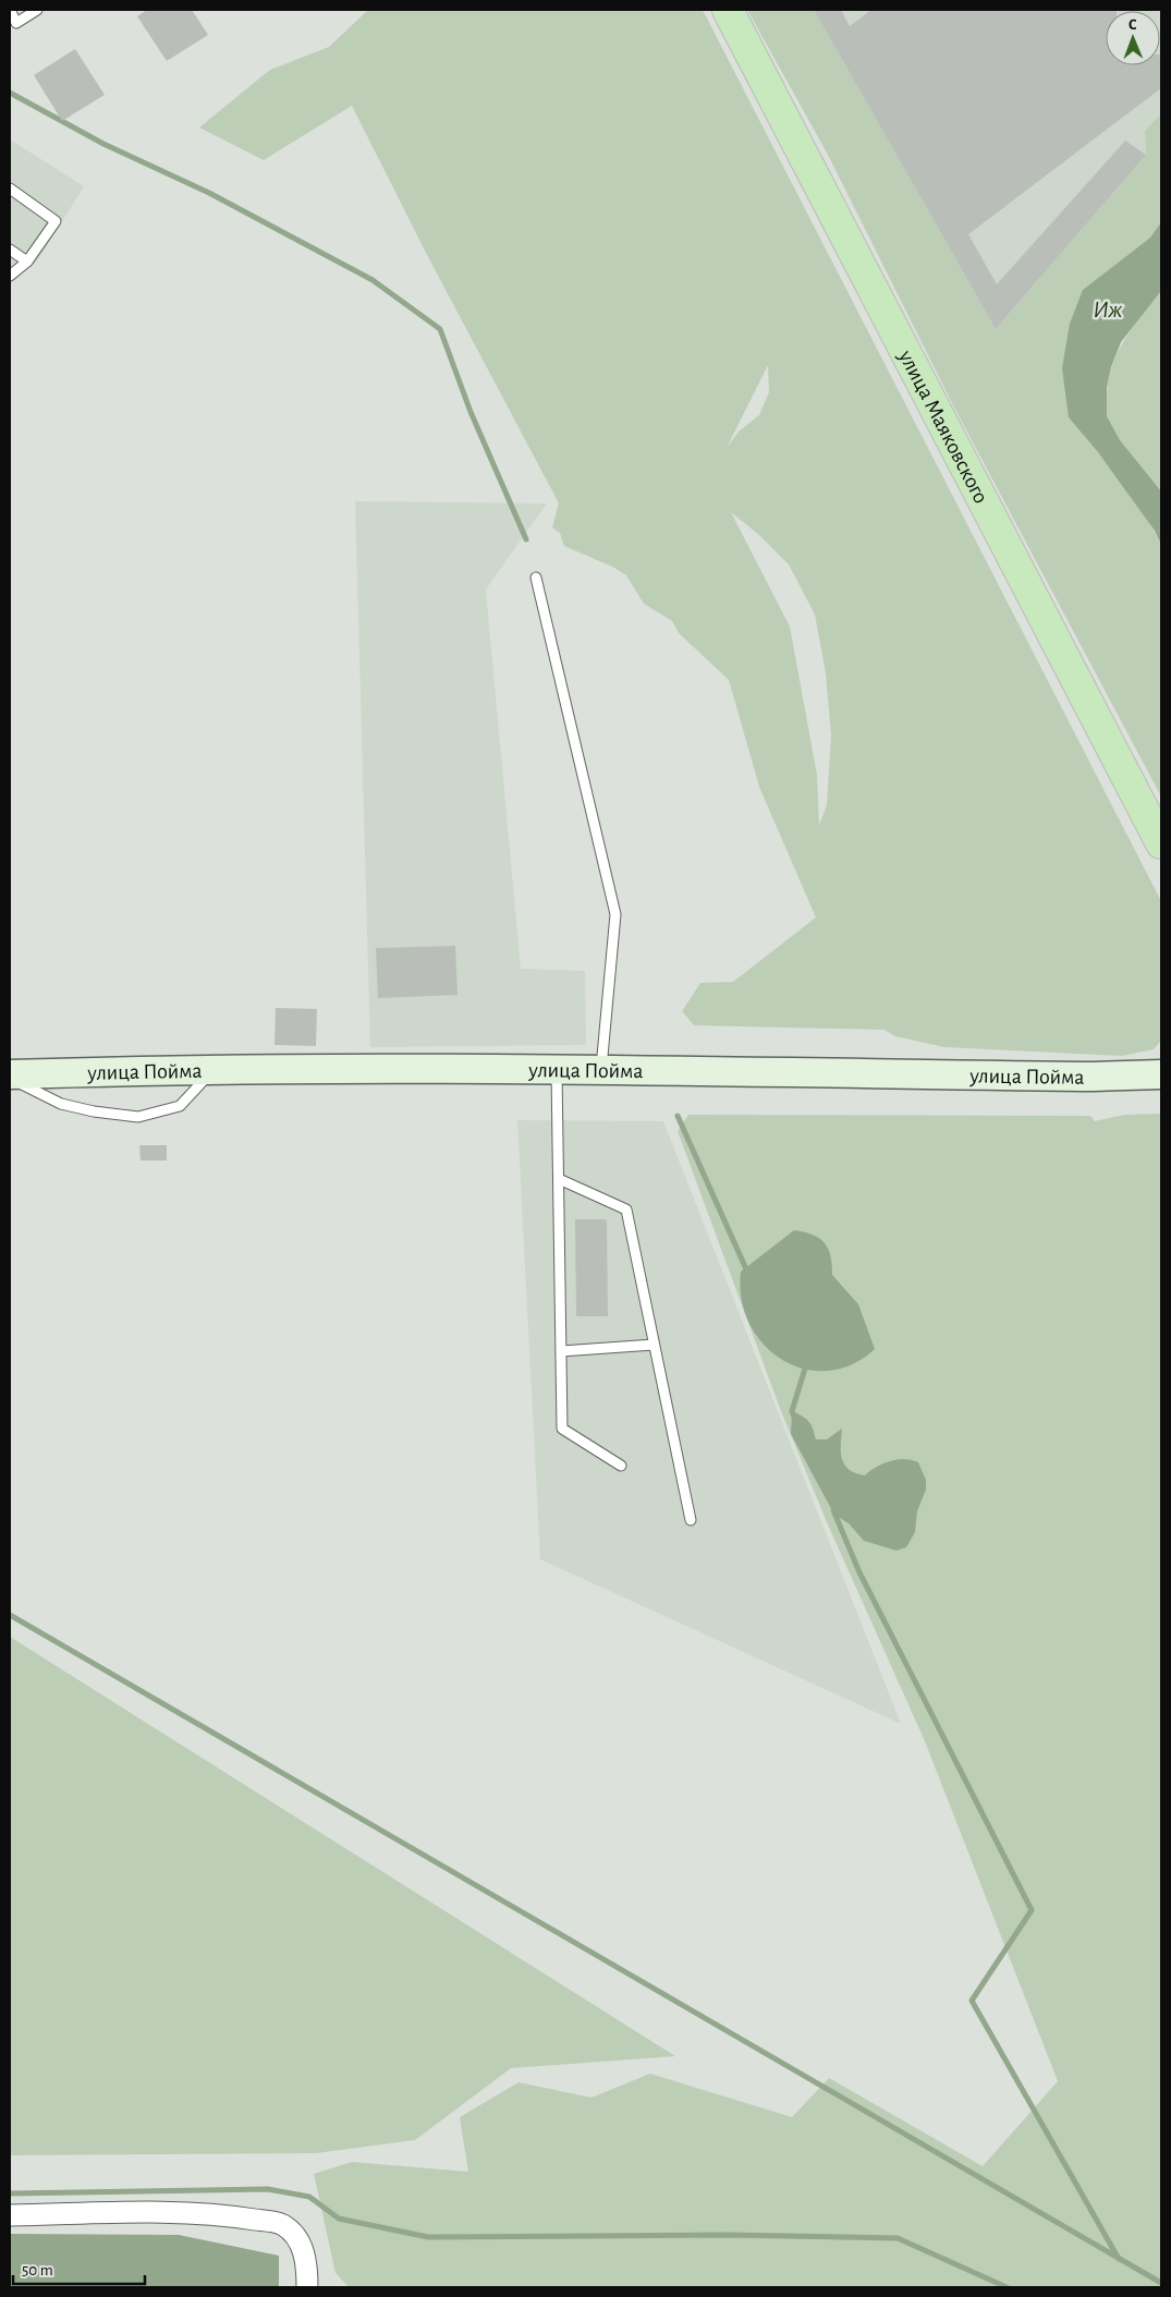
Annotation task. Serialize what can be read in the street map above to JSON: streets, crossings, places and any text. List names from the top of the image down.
{
  "streets": {
    "main road": ["улица Маяковского", "улица Пойма"]
  },
  "water": ["Иж"],
  "scale_bar": "50 m",
  "north": "top"
}
